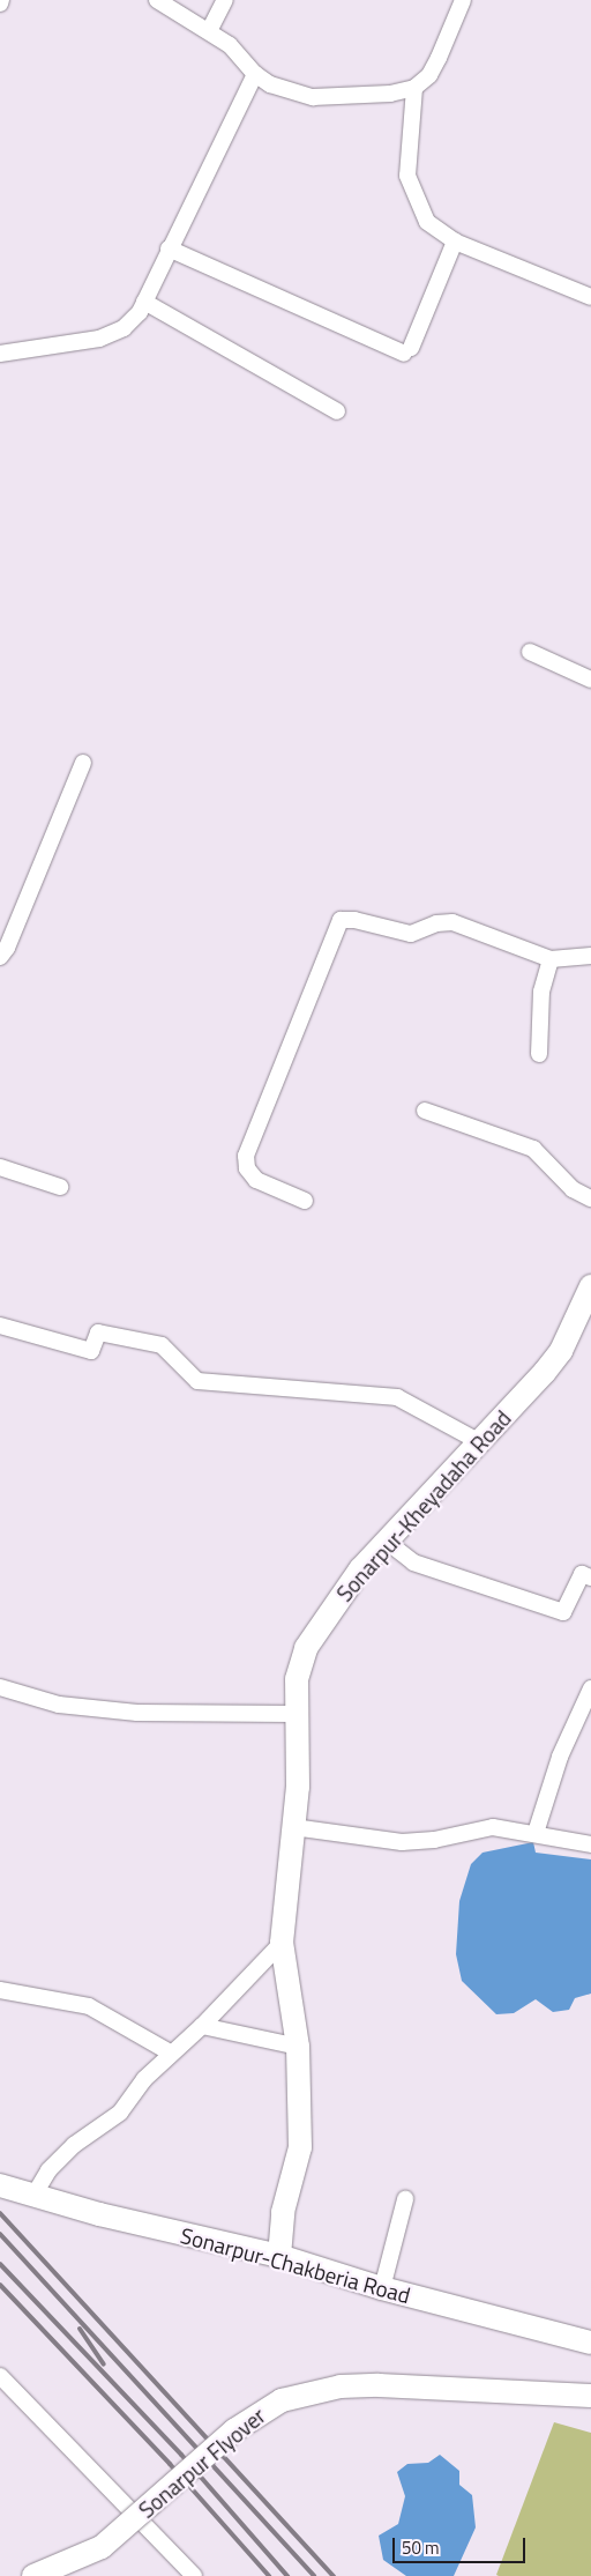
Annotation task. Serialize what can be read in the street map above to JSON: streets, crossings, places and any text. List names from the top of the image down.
{
  "streets": {
    "main road": ["Sonarpur-Kheyadaha Road", "Sonarpur-Chakberia Road", "Sonarpur Flyover"]
  },
  "crossings": [
    ["Sonarpur-Kheyadaha Road", "Sonarpur-Chakberia Road"]
  ],
  "scale_bar": "50 m"
}
